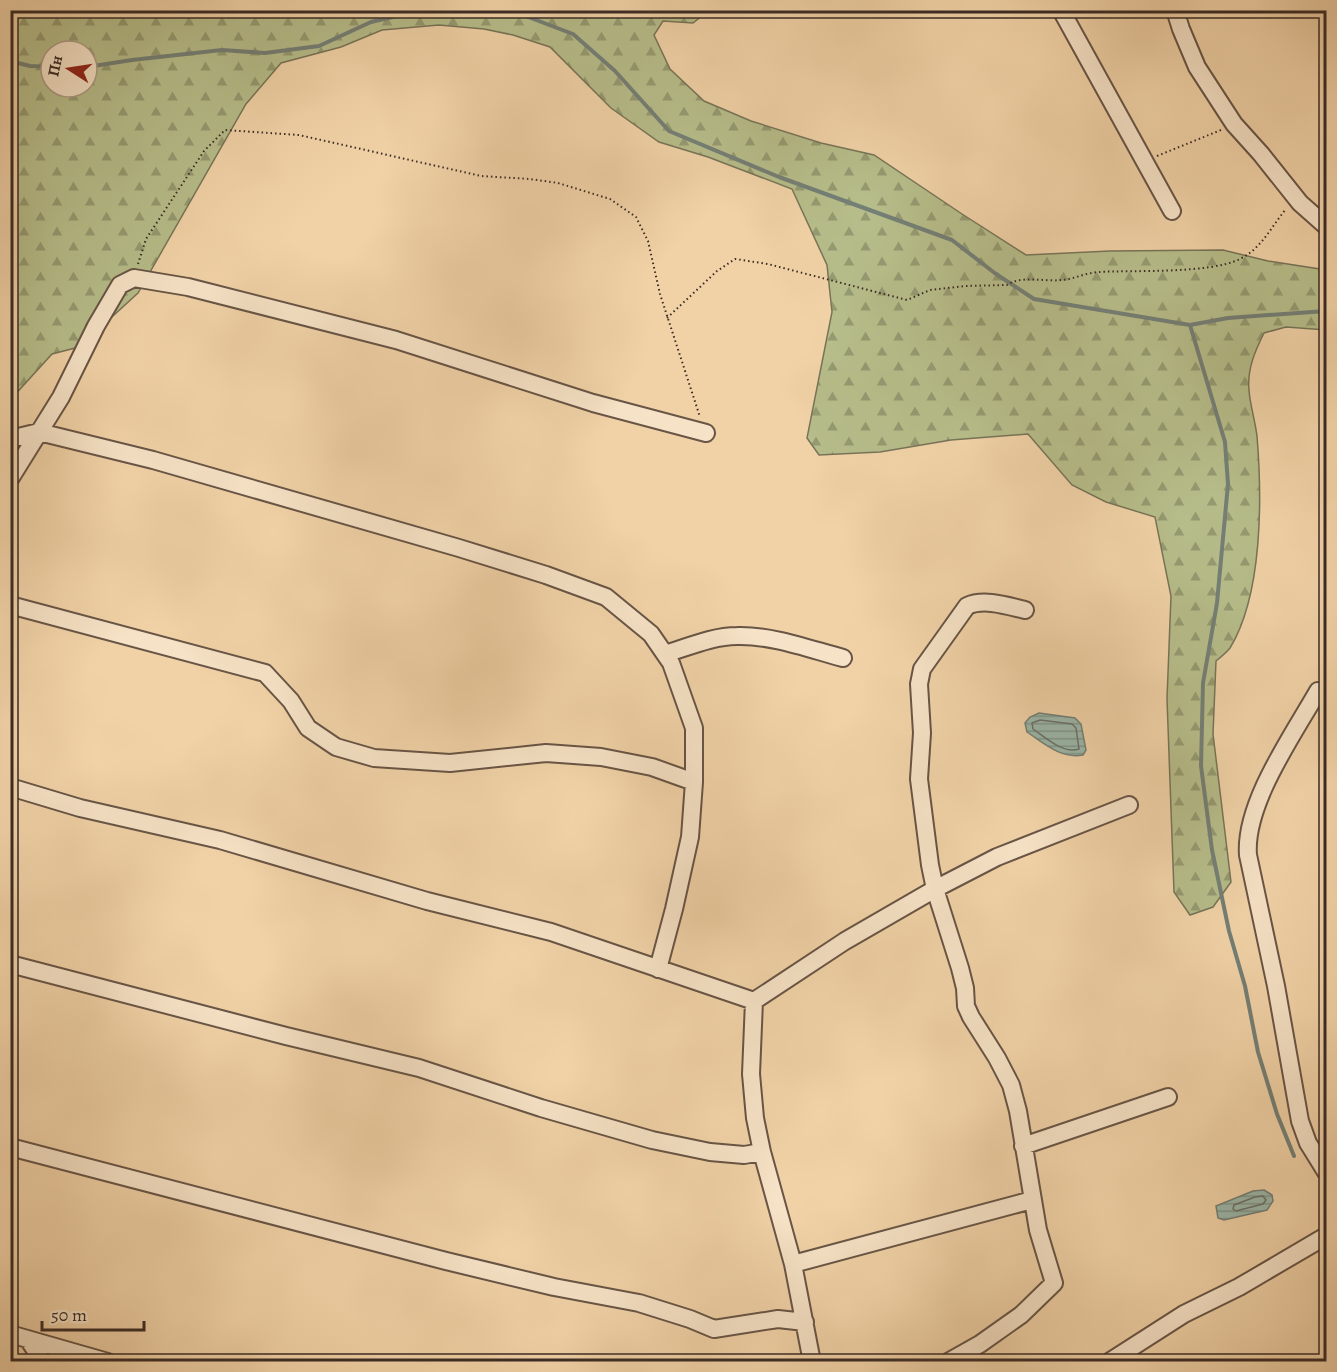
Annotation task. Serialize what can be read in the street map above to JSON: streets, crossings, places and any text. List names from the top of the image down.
{
  "scale_bar": "50 m",
  "north": "left"
}
